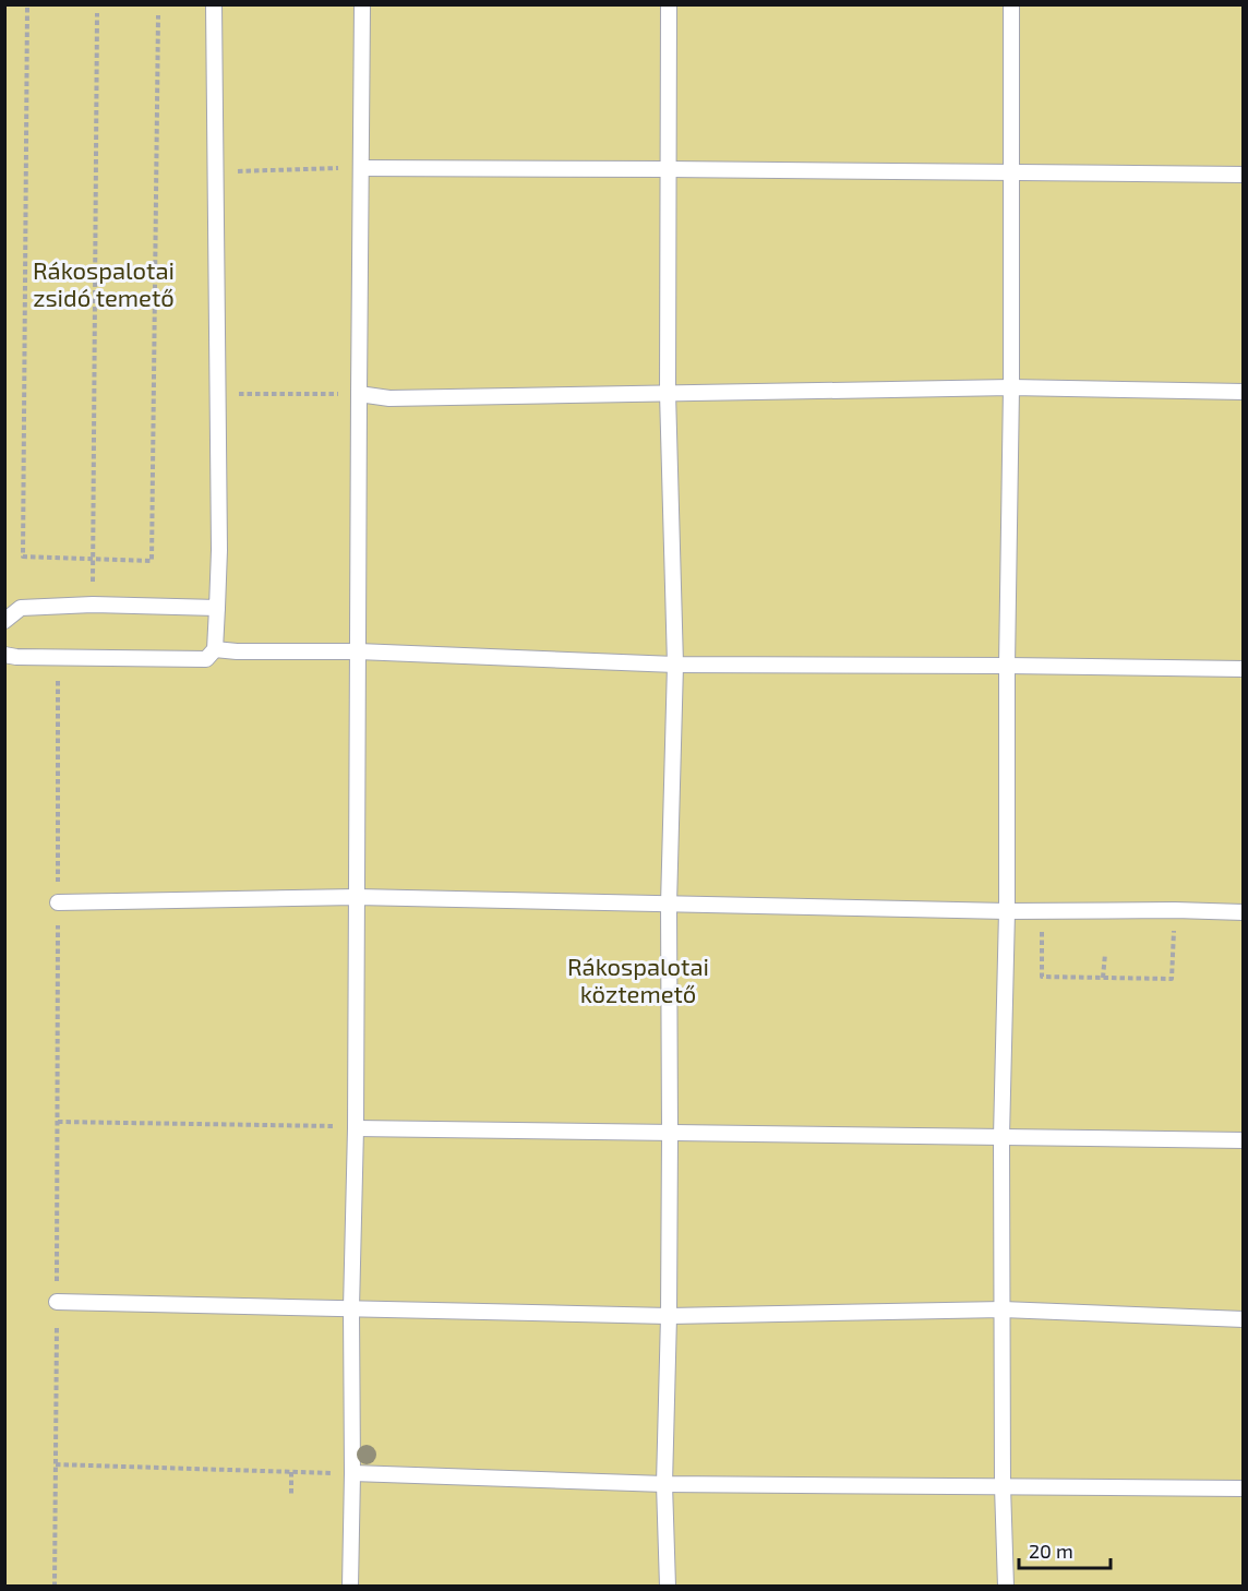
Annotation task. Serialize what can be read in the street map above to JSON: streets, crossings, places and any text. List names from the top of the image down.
{
  "parks": ["Rákospalotai zsidó temető", "Rákospalotai köztemető"],
  "scale_bar": "20 m"
}
